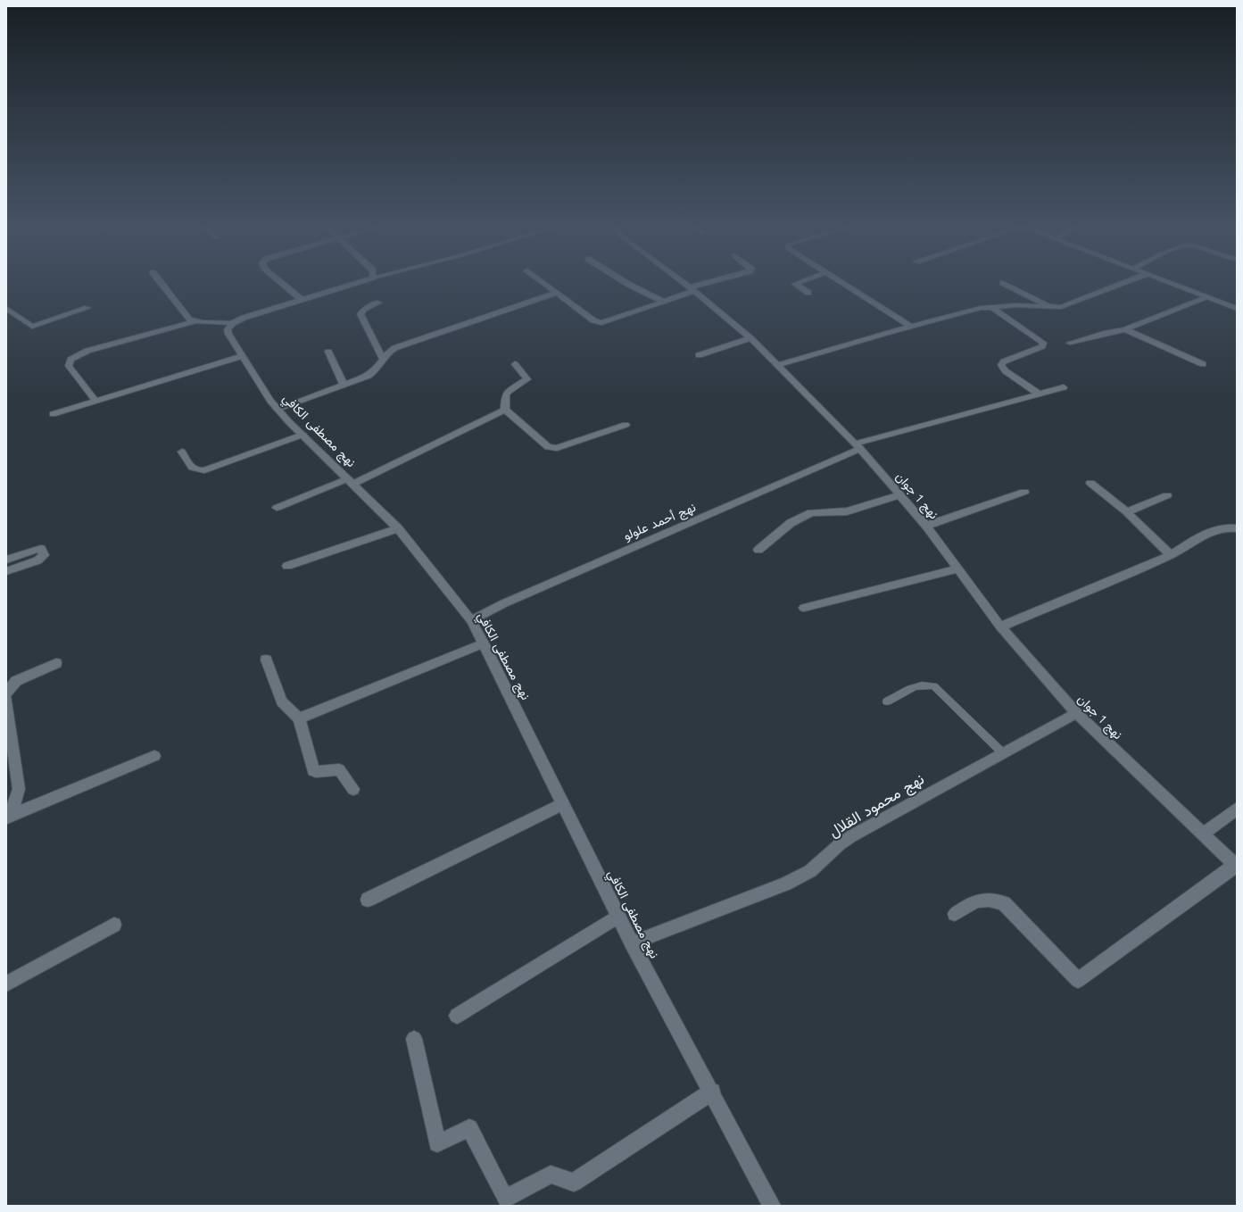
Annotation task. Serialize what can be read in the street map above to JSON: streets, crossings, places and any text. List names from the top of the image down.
{
  "streets": {
    "street": [
      "نهج مصطفى الكافي",
      "نهج 1 جوان",
      "نهج أحمد علولو",
      "نهج محمود القلال"
    ]
  },
  "crossings": [
    ["نهج مصطفى الكافي", "نهج أحمد علولو"],
    ["نهج مصطفى الكافي", "نهج محمود القلال"],
    ["نهج 1 جوان", "نهج أحمد علولو"],
    ["نهج 1 جوان", "نهج محمود القلال"]
  ]
}
